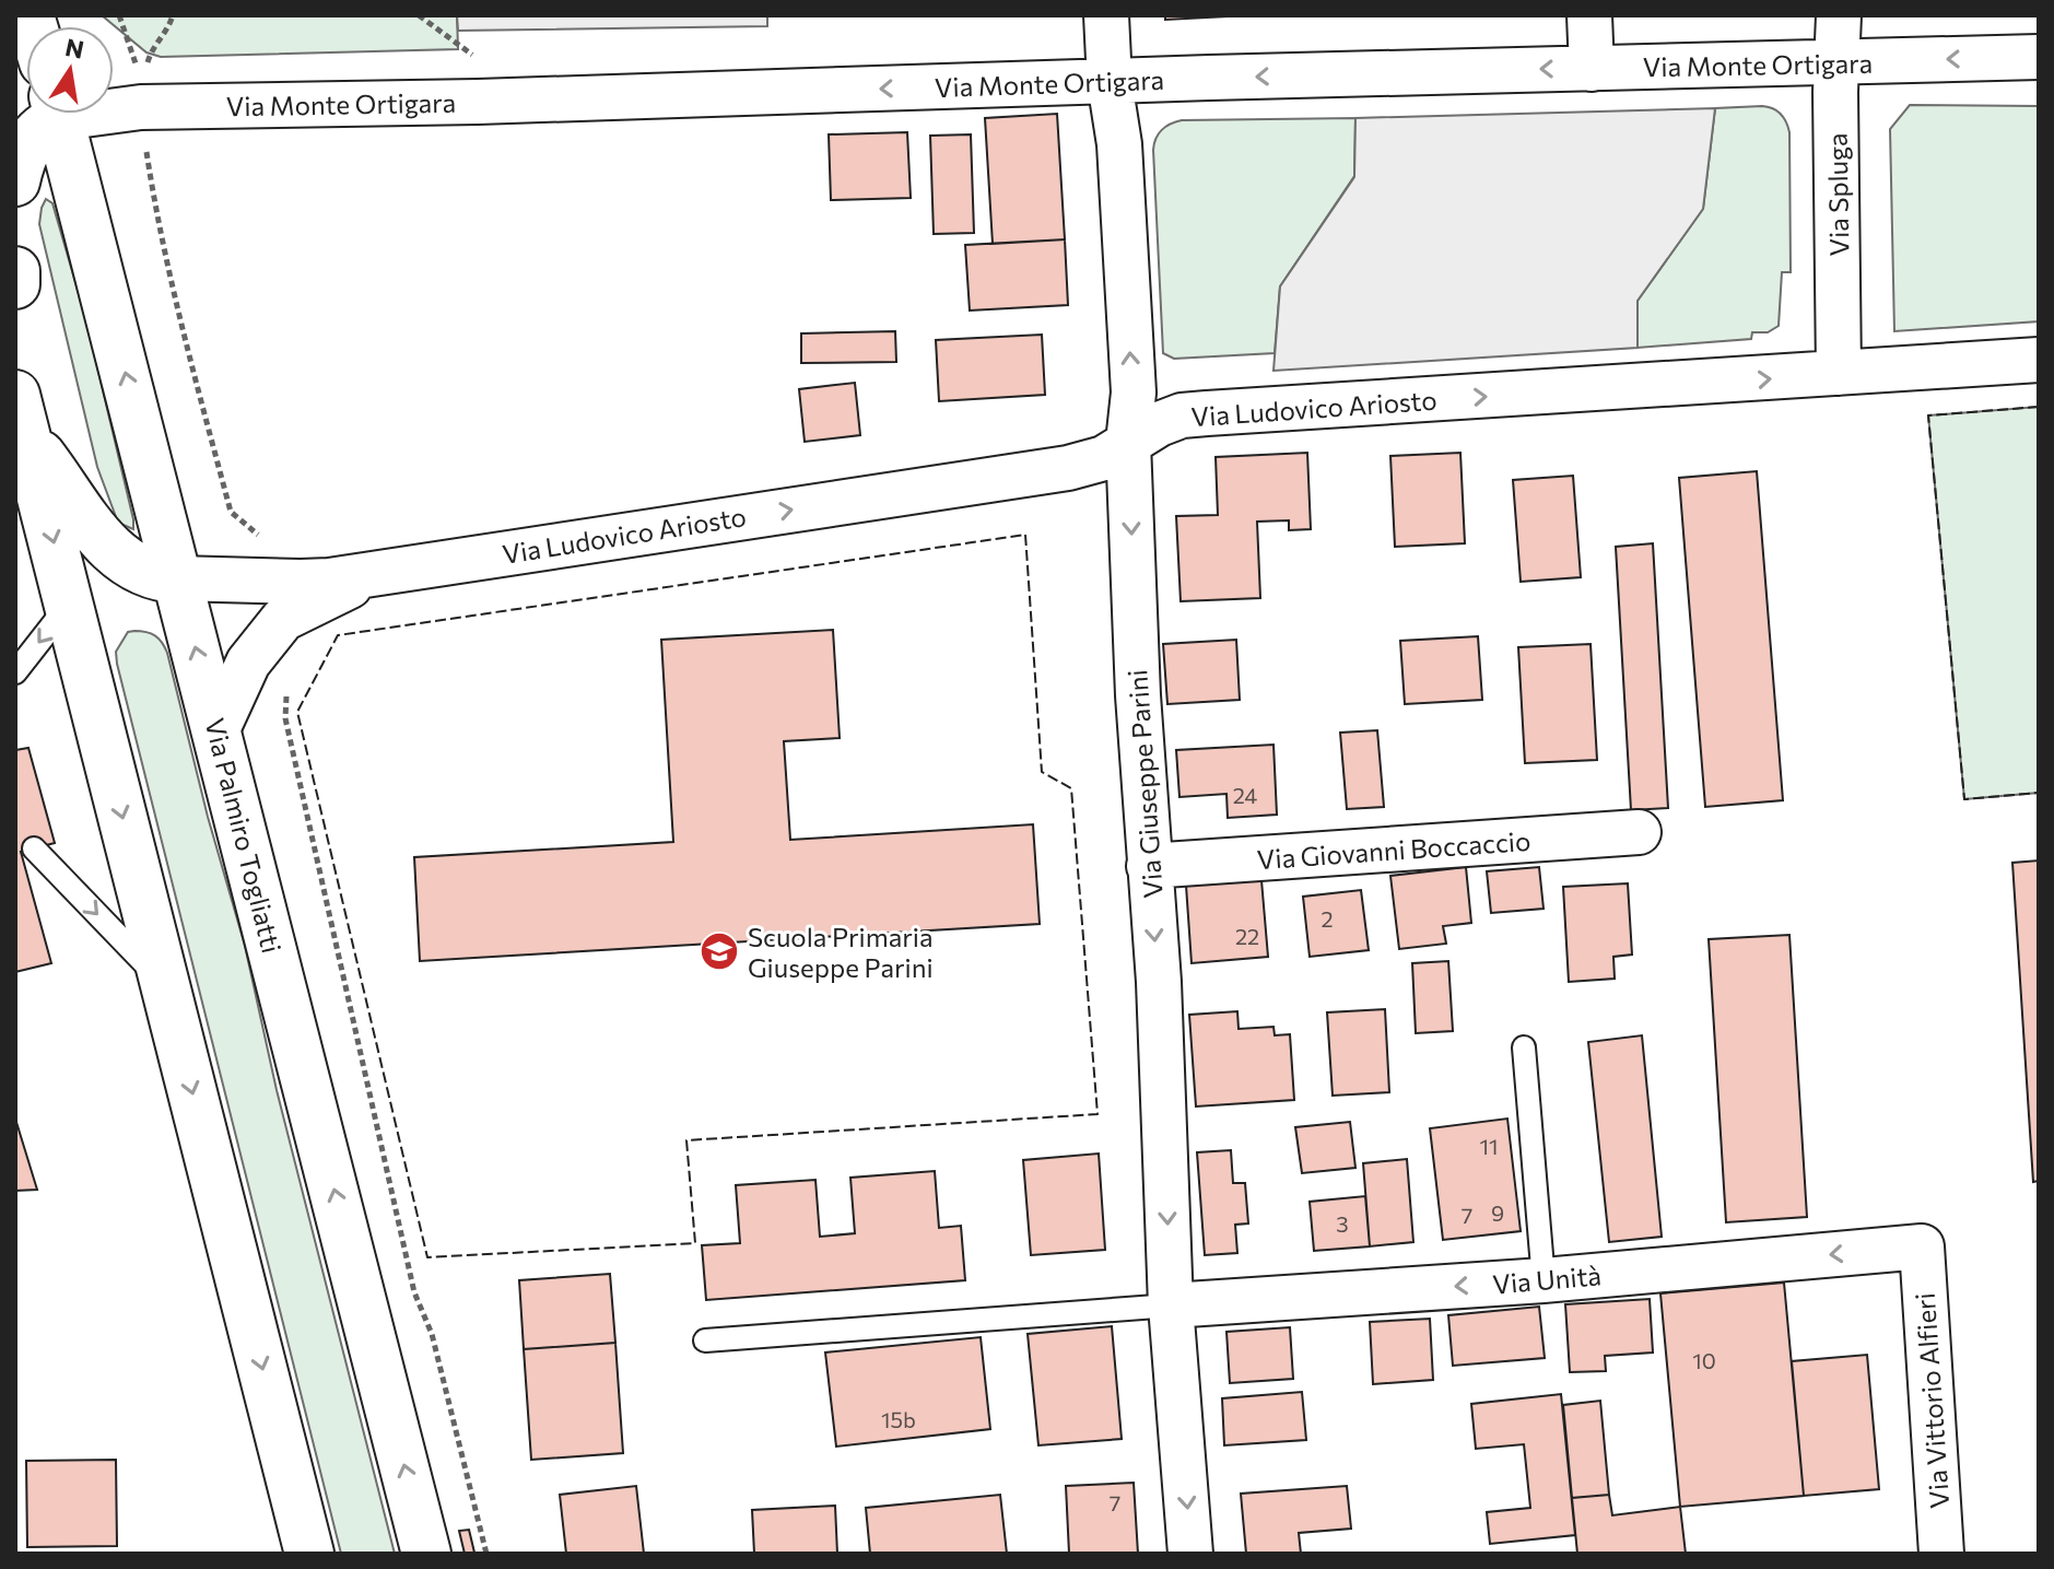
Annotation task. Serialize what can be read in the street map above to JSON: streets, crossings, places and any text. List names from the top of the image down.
{
  "streets": {
    "street": [
      "Via Monte Ortigara",
      "Via Spluga",
      "Via Ludovico Ariosto",
      "Via Giuseppe Parini",
      "Via Palmiro Togliatti",
      "Via Giovanni Boccaccio",
      "Via Unità",
      "Via Vittorio Alfieri"
    ]
  },
  "crossings": [
    ["Via Monte Ortigara", "Via Spluga"],
    ["Via Monte Ortigara", "Via Giuseppe Parini"],
    ["Via Spluga", "Via Ludovico Ariosto"],
    ["Via Ludovico Ariosto", "Via Giuseppe Parini"],
    ["Via Ludovico Ariosto", "Via Palmiro Togliatti"],
    ["Via Giuseppe Parini", "Via Giovanni Boccaccio"],
    ["Via Giuseppe Parini", "Via Unità"],
    ["Via Unità", "Via Vittorio Alfieri"]
  ],
  "one_way": ["Via Monte Ortigara", "Via Ludovico Ariosto", "Via Unità"],
  "places": {
    "school or university": ["Scuola Primaria Giuseppe Parini"]
  },
  "house_numbers": [
    "24",
    "2",
    "22",
    "11",
    "9",
    "7",
    "3",
    "10",
    "15b",
    "7"
  ],
  "north": "top"
}
